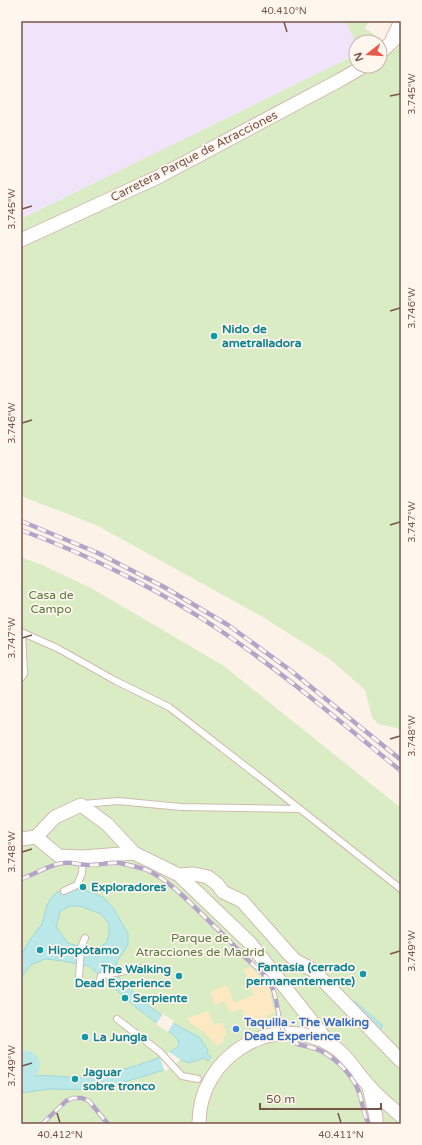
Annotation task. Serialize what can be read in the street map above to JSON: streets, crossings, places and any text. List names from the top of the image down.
{
  "streets": {
    "street": ["Carretera Parque de Atracciones"]
  },
  "parks": ["Casa de Campo", "Parque de Atracciones de Madrid"],
  "places": [
    "Nido de ametralladora",
    "Exploradores",
    "Hipopótamo",
    "Fantasía (cerrado permanentemente)",
    "The Walking Dead Experience",
    "Serpiente",
    "Taquilla - The Walking Dead Experience",
    "La Jungla",
    "Jaguar sobre tronco"
  ],
  "scale_bar": "50 m",
  "north": "left",
  "coordinates": [
    "40.410°N",
    "3.745°W",
    "3.746°W",
    "3.747°W",
    "3.748°W",
    "3.749°W",
    "40.412°N",
    "40.411°N"
  ]
}
